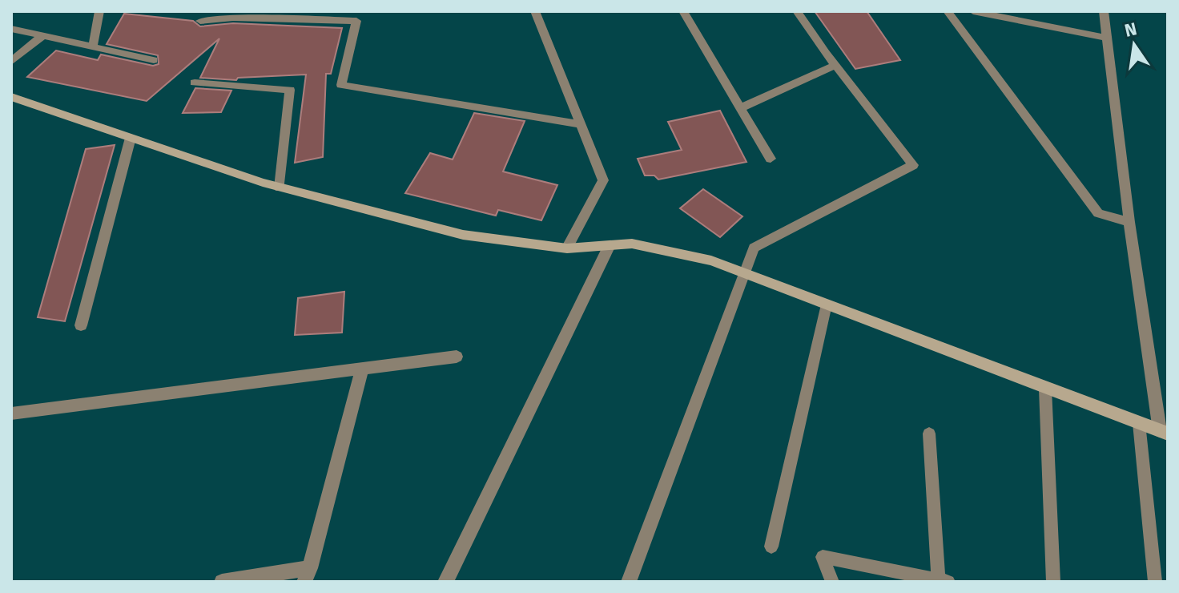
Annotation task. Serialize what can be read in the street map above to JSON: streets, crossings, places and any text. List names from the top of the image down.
{
  "north": "top"
}
